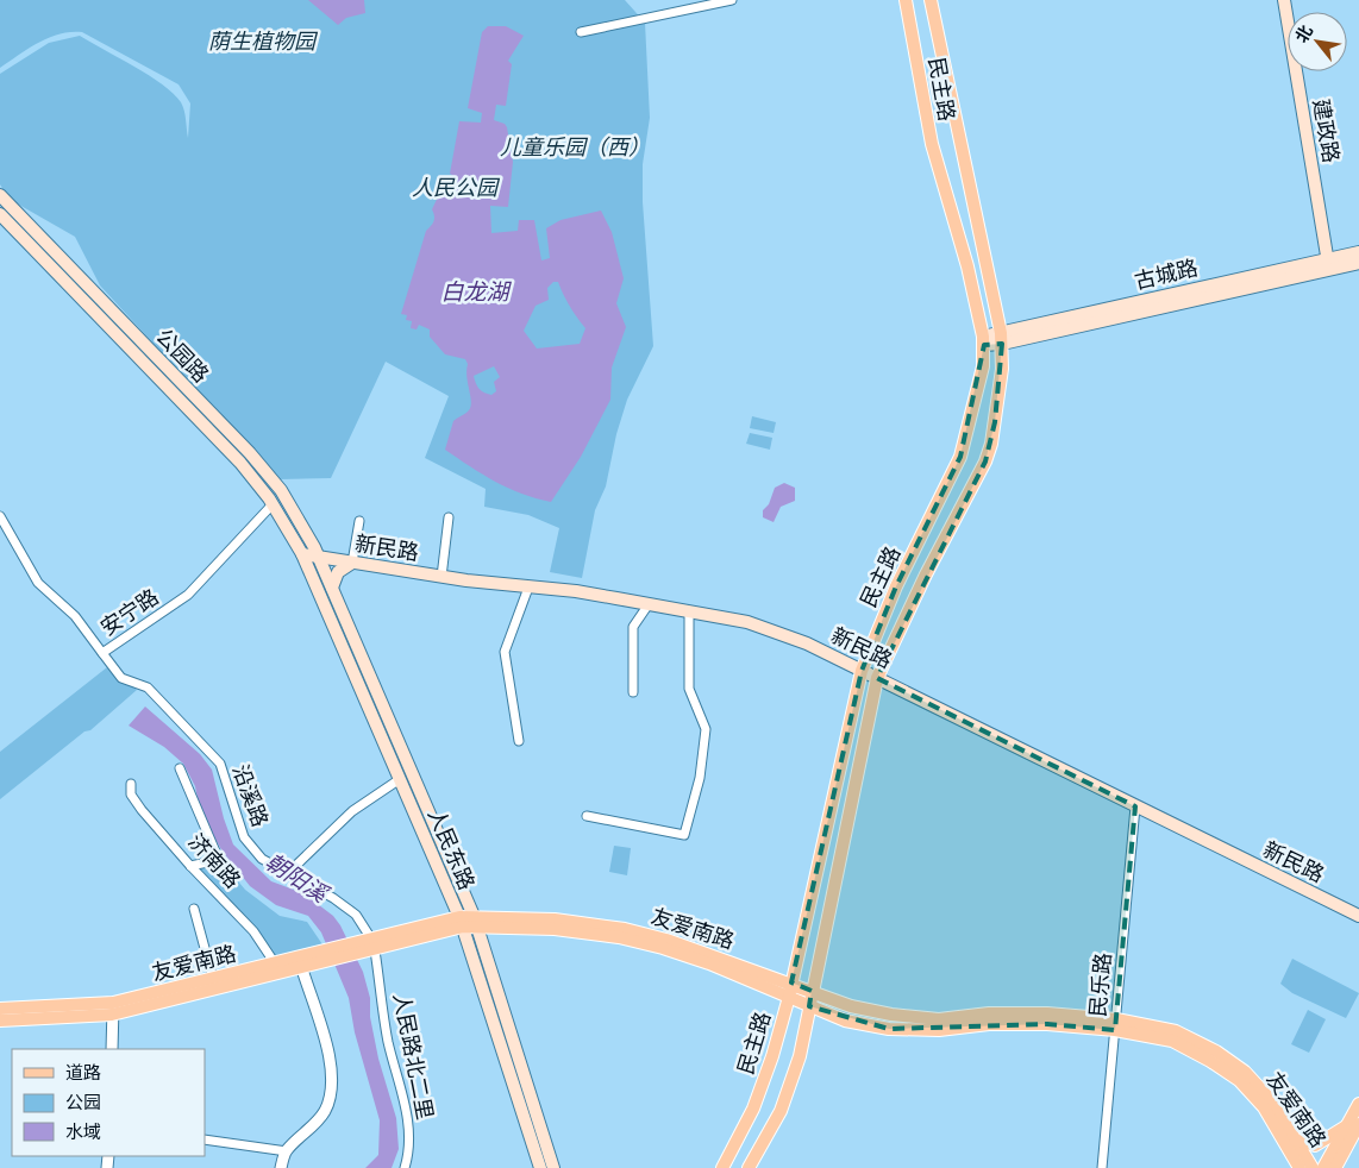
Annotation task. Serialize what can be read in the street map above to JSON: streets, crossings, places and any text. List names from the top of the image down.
{
  "streets": {
    "main road": [
      "民主路",
      "建政路",
      "古城路",
      "公园路",
      "新民路",
      "人民东路",
      "友爱南路"
    ],
    "street": [
      "安宁路",
      "沿溪路",
      "济南路",
      "民乐路",
      "人民路北二里"
    ]
  },
  "crossings": [
    ["民主路", "古城路"],
    ["民主路", "新民路"],
    ["民主路", "友爱南路"],
    ["建政路", "古城路"],
    ["公园路", "新民路"],
    ["公园路", "安宁路"],
    ["公园路", "人民东路"],
    ["新民路", "人民东路"],
    ["新民路", "民乐路"],
    ["安宁路", "沿溪路"],
    ["沿溪路", "友爱南路"],
    ["沿溪路", "人民路北二里"],
    ["人民东路", "友爱南路"],
    ["济南路", "友爱南路"],
    ["友爱南路", "民乐路"],
    ["友爱南路", "人民路北二里"]
  ],
  "water": ["白龙湖", "朝阳溪"],
  "parks": ["荫生植物园", "儿童乐园（西）", "人民公园"],
  "legend": ["道路", "公园", "水域"],
  "north": "top left"
}
